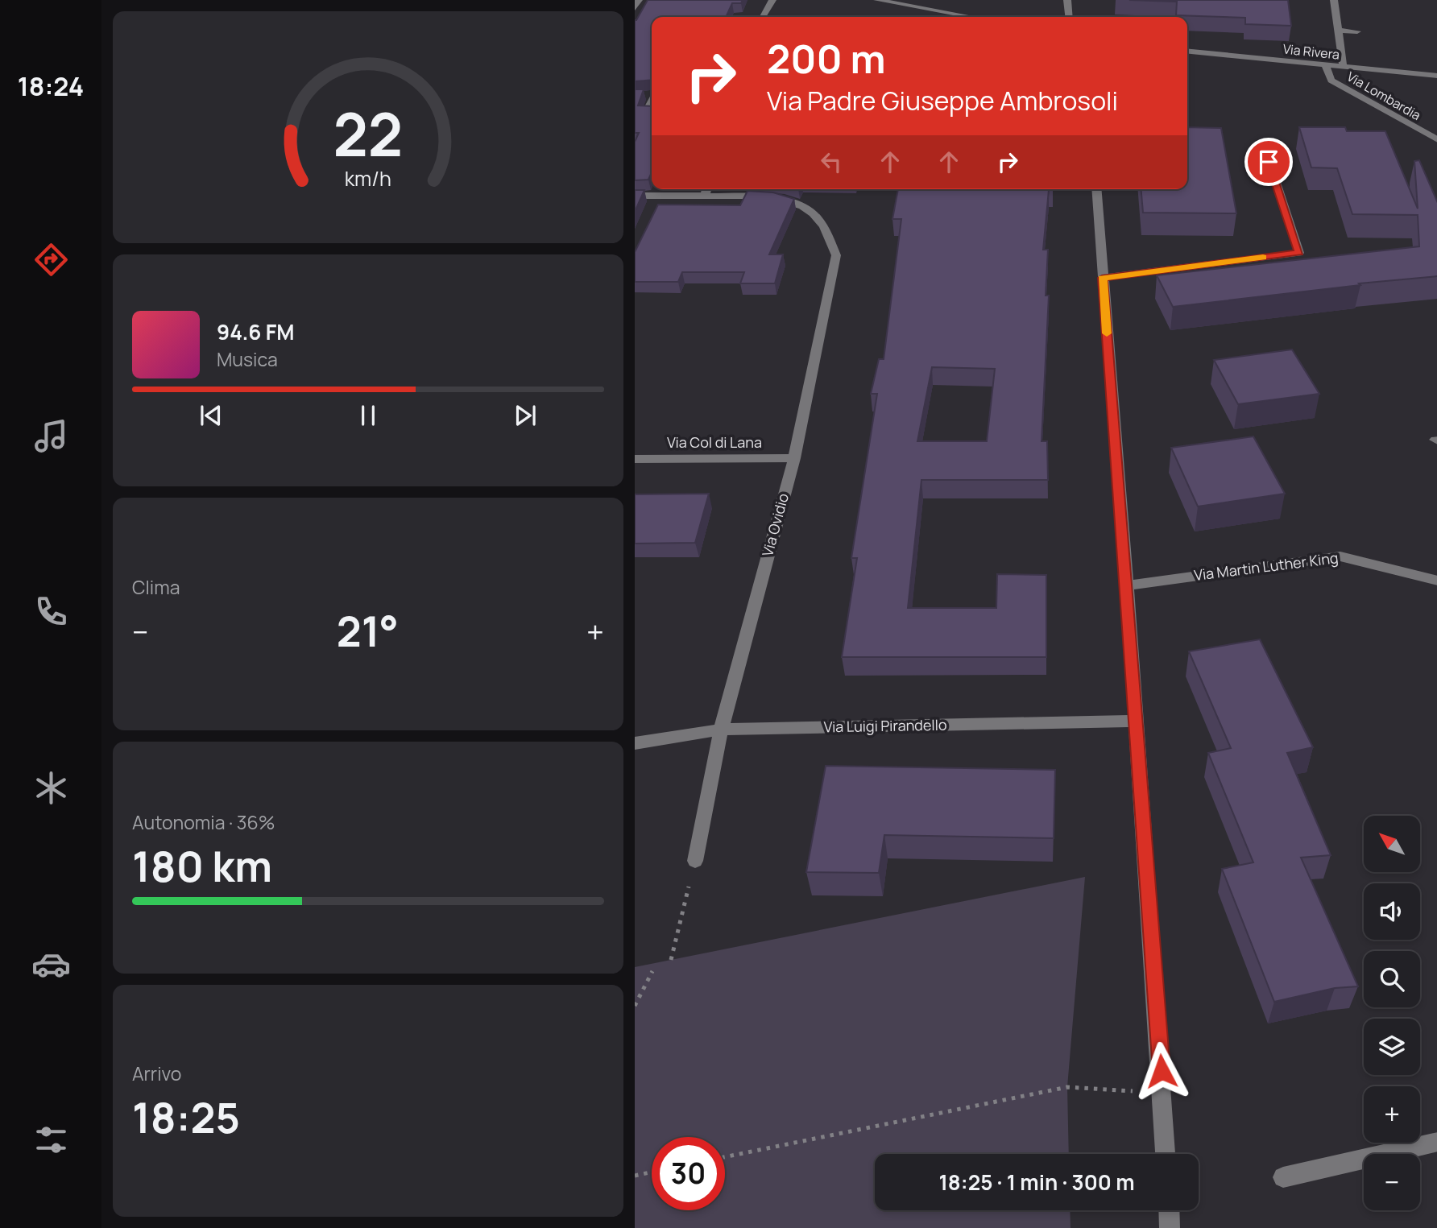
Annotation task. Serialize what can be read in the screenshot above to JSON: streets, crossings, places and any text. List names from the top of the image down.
{
  "streets": {
    "street": [
      "Via Rivera",
      "Via Lombardia",
      "Via Col di Lana",
      "Via Ovidio",
      "Via Martin Luther King",
      "Via Luigi Pirandello"
    ]
  },
  "crossings": [
    ["Via Rivera", "Via Lombardia"],
    ["Via Col di Lana", "Via Ovidio"],
    ["Via Ovidio", "Via Luigi Pirandello"]
  ],
  "north": "top left",
  "page": {
    "tabs": "18:24",
    "turn": ["200 m", "Via Padre Giuseppe Ambrosoli"],
    "song": ["94.6 FM", "Musica"],
    "tile": [
      "Clima",
      ["Autonomia · 36%", "180 km"],
      ["Arrivo", "18:25"]
    ],
    "heat": ["−", "21°", "+"],
    "map_buttons": ["+", "−"],
    "limit": "30",
    "trip": "18:25 · 1 min · 300 m",
    "gauge": ["22", "km/h"]
  }
}
